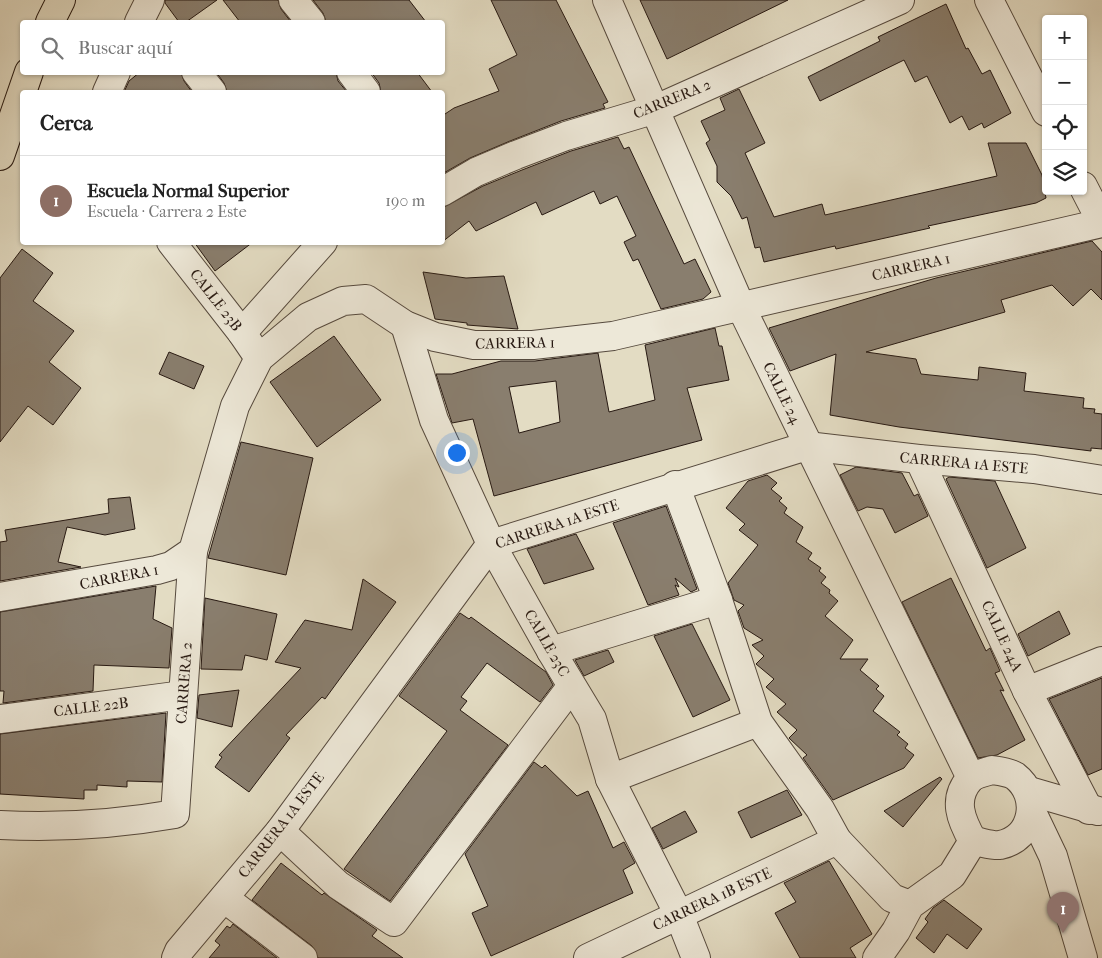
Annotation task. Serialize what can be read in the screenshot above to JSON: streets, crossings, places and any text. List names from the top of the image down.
{
  "streets": {
    "street": [
      "CARRERA 2",
      "CARRERA 1",
      "CALLE 23B",
      "CALLE 24",
      "CARRERA 1A ESTE",
      "CALLE 24A",
      "CALLE 23C",
      "CALLE 22B",
      "CARRERA 1B ESTE"
    ]
  },
  "crossings": [
    ["CARRERA 2", "CARRERA 1"],
    ["CARRERA 2", "CALLE 24"],
    ["CARRERA 2", "CALLE 22B"],
    ["CARRERA 1", "CALLE 23B"],
    ["CARRERA 1", "CALLE 24"],
    ["CARRERA 1", "CALLE 23C"],
    ["CALLE 24", "CARRERA 1A ESTE"],
    ["CARRERA 1A ESTE", "CALLE 24A"],
    ["CARRERA 1A ESTE", "CALLE 23C"],
    ["CALLE 23C", "CARRERA 1B ESTE"]
  ],
  "page": {
    "map_buttons": ["+", "−"],
    "search": "Buscar aquí",
    "heading": "Cerca",
    "list": [
      {
        "mark": "1",
        "name": "Escuela Normal Superior",
        "note": "Escuela · Carrera 2 Este",
        "value": "190 m"
      }
    ],
    "pins": "1"
  }
}
